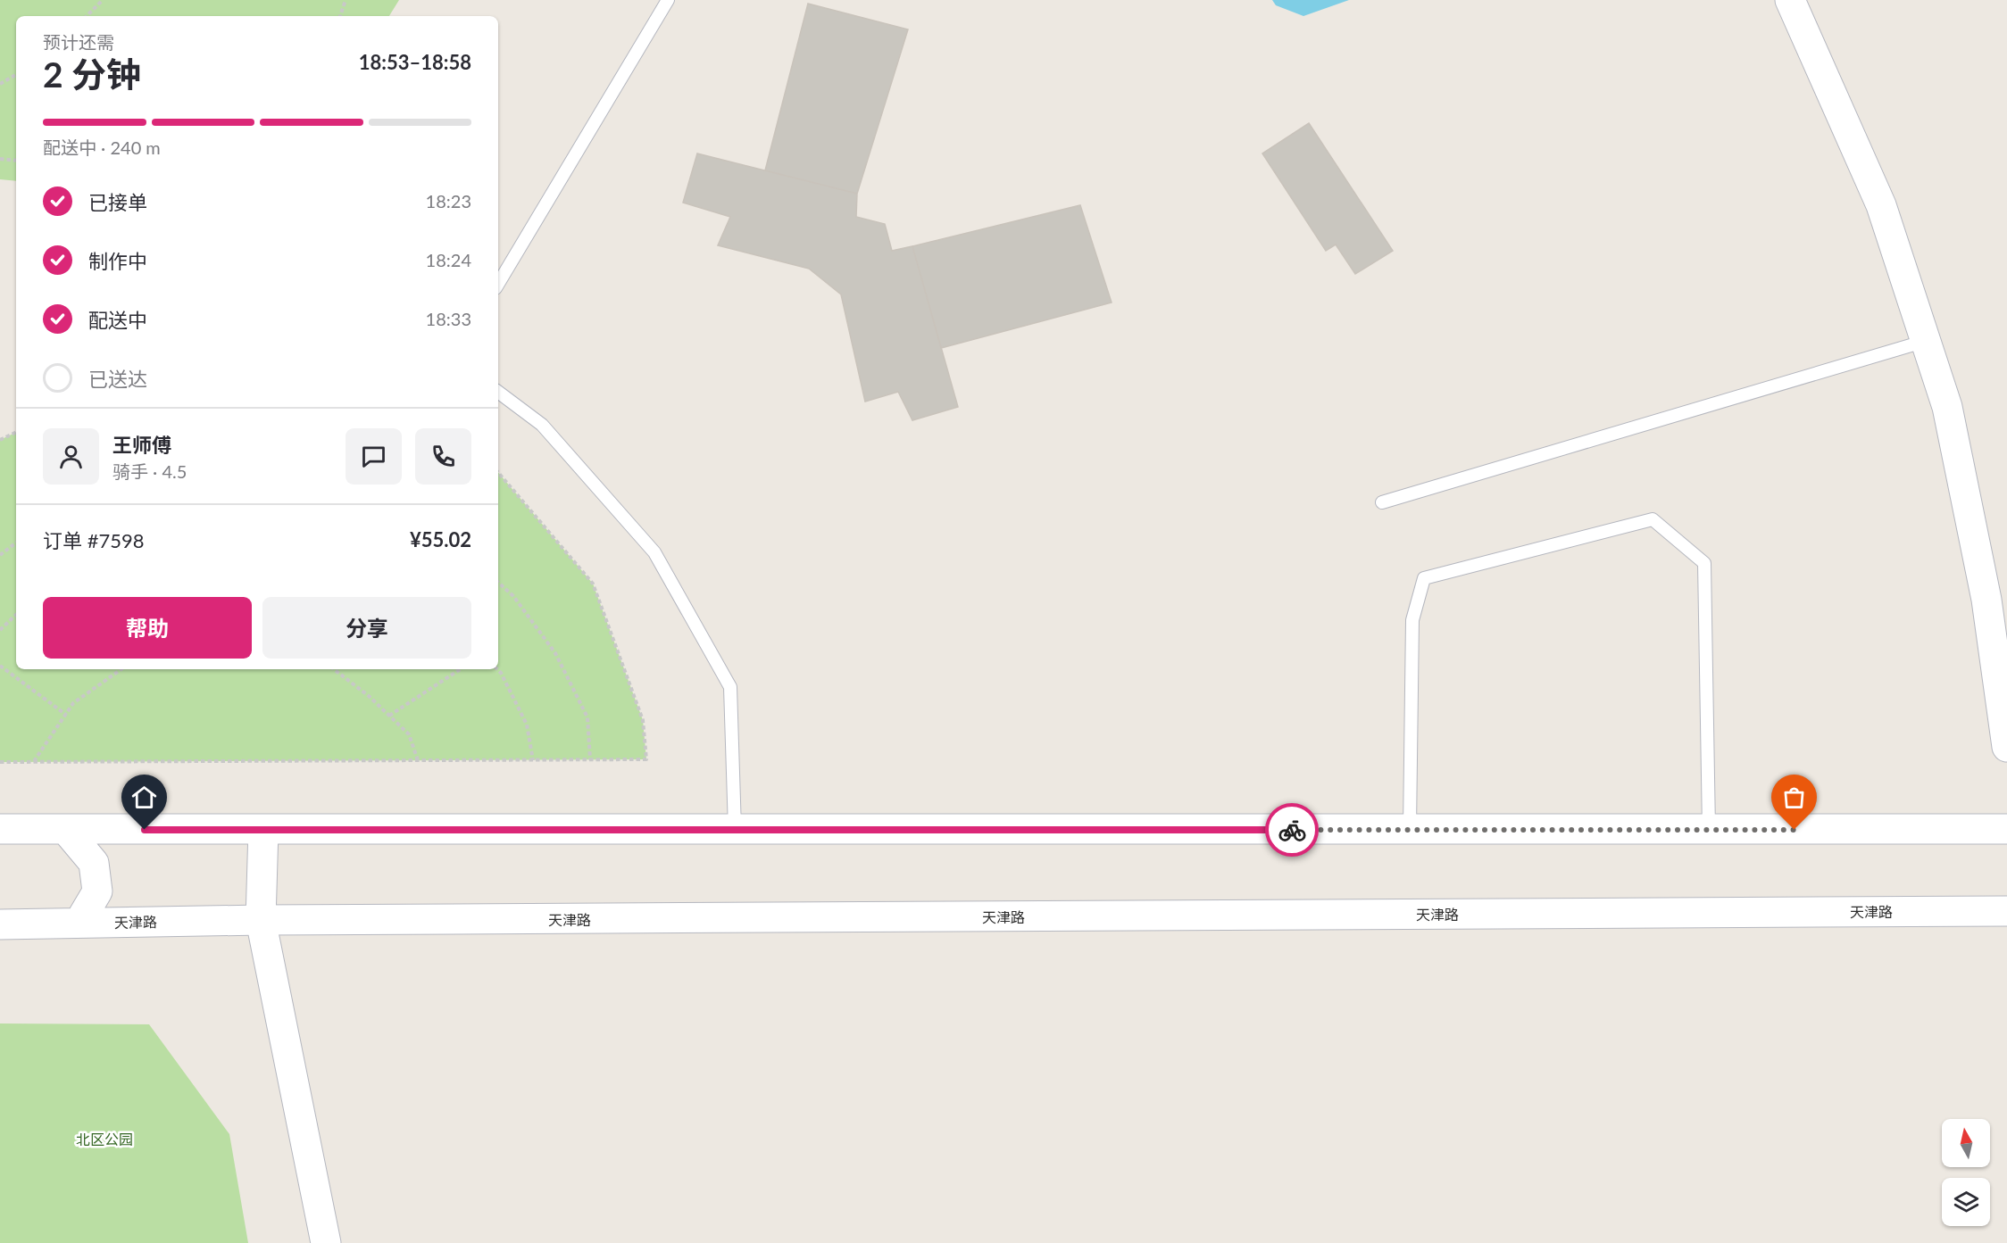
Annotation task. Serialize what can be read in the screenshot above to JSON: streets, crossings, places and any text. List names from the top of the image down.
{
  "streets": {
    "main road": ["天津路"]
  },
  "parks": ["北区公园"],
  "north": "top",
  "page": {
    "heading": ["2 分钟", "预计还需", "18:53–18:58"],
    "panel": [
      "王师傅",
      "骑手 · 4.5",
      "订单 #7598",
      "¥55.02"
    ],
    "bar": "配送中 · 240 m",
    "list": [
      ["已接单", "18:23"],
      ["制作中", "18:24"],
      ["配送中", "18:33"],
      "已送达"
    ],
    "buttons": ["帮助", "分享"]
  }
}
